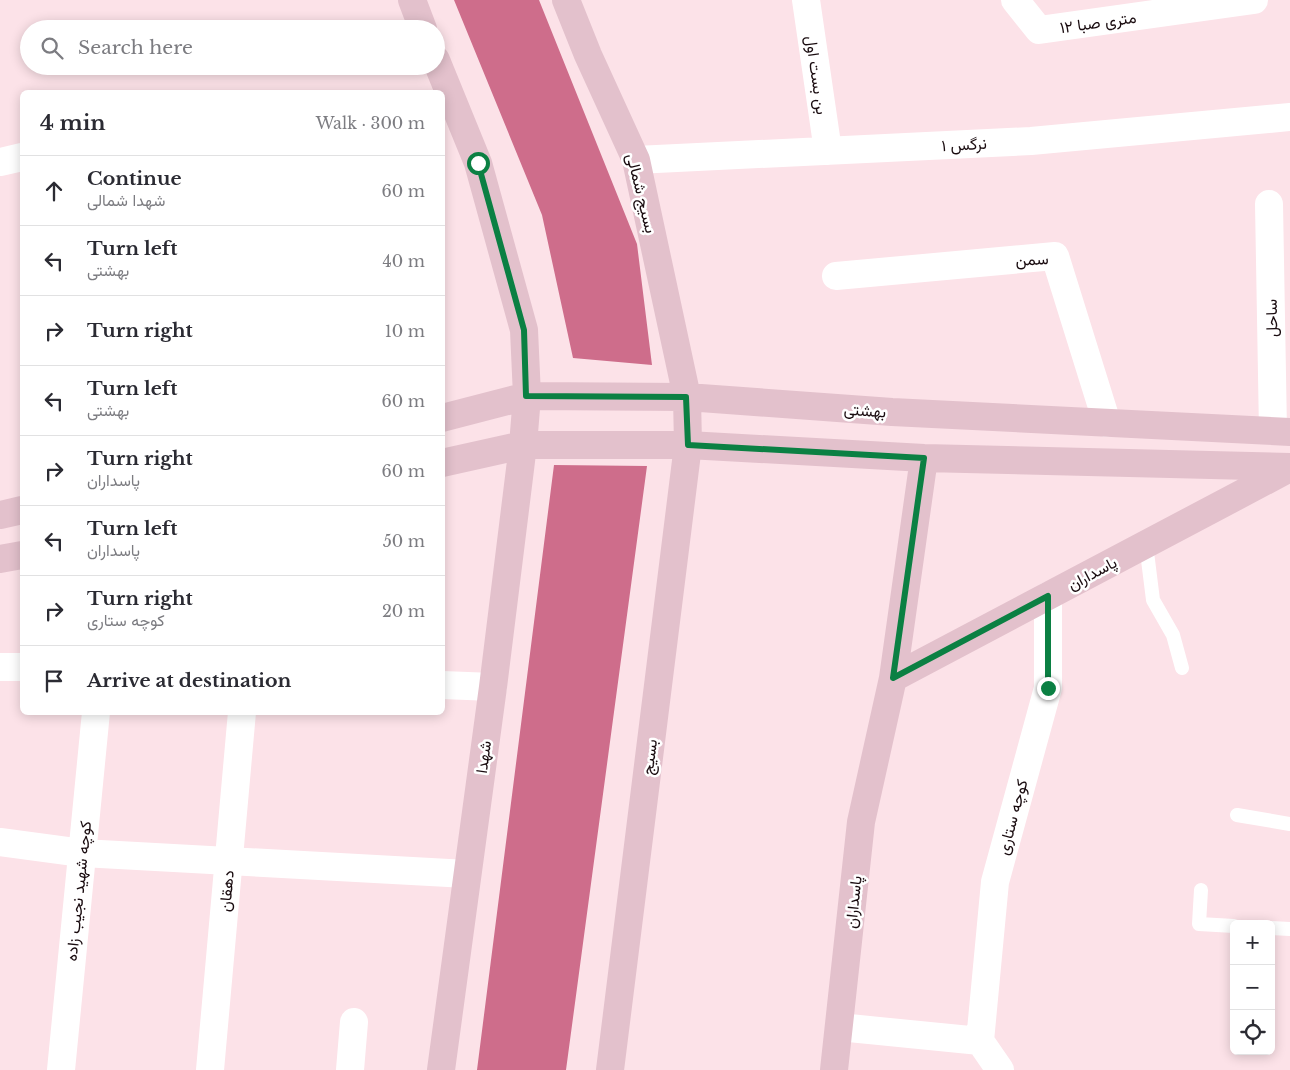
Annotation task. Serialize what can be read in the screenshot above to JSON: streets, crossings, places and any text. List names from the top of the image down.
{
  "streets": {
    "street": [
      "۱۲ متری صبا",
      "بن بست اول",
      "نرگس ۱",
      "بسیج شمالی",
      "سمن",
      "ساحل",
      "بهشتی",
      "پاسداران",
      "شهدا",
      "بسیج",
      "کوچه ستاری",
      "کوچه شهید نجیب زاده",
      "دهقان"
    ]
  },
  "crossings": [
    ["بن بست اول", "نرگس ۱"],
    ["نرگس ۱", "بسیج شمالی"],
    ["بسیج شمالی", "بهشتی"],
    ["بسیج شمالی", "بسیج"],
    ["سمن", "بهشتی"],
    ["ساحل", "بهشتی"],
    ["بهشتی", "شهدا"],
    ["پاسداران", "کوچه ستاری"]
  ],
  "page": {
    "search": "Search here",
    "heading": ["4 min", "Walk · 300 m"],
    "list": [
      ["Continue", "شهدا شمالی", "60 m"],
      ["Turn left", "بهشتی", "40 m"],
      ["Turn right", "10 m"],
      ["Turn left", "بهشتی", "60 m"],
      ["Turn right", "پاسداران", "60 m"],
      ["Turn left", "پاسداران", "50 m"],
      ["Turn right", "کوچه ستاری", "20 m"],
      "Arrive at destination"
    ],
    "map_buttons": ["+", "−"]
  }
}
